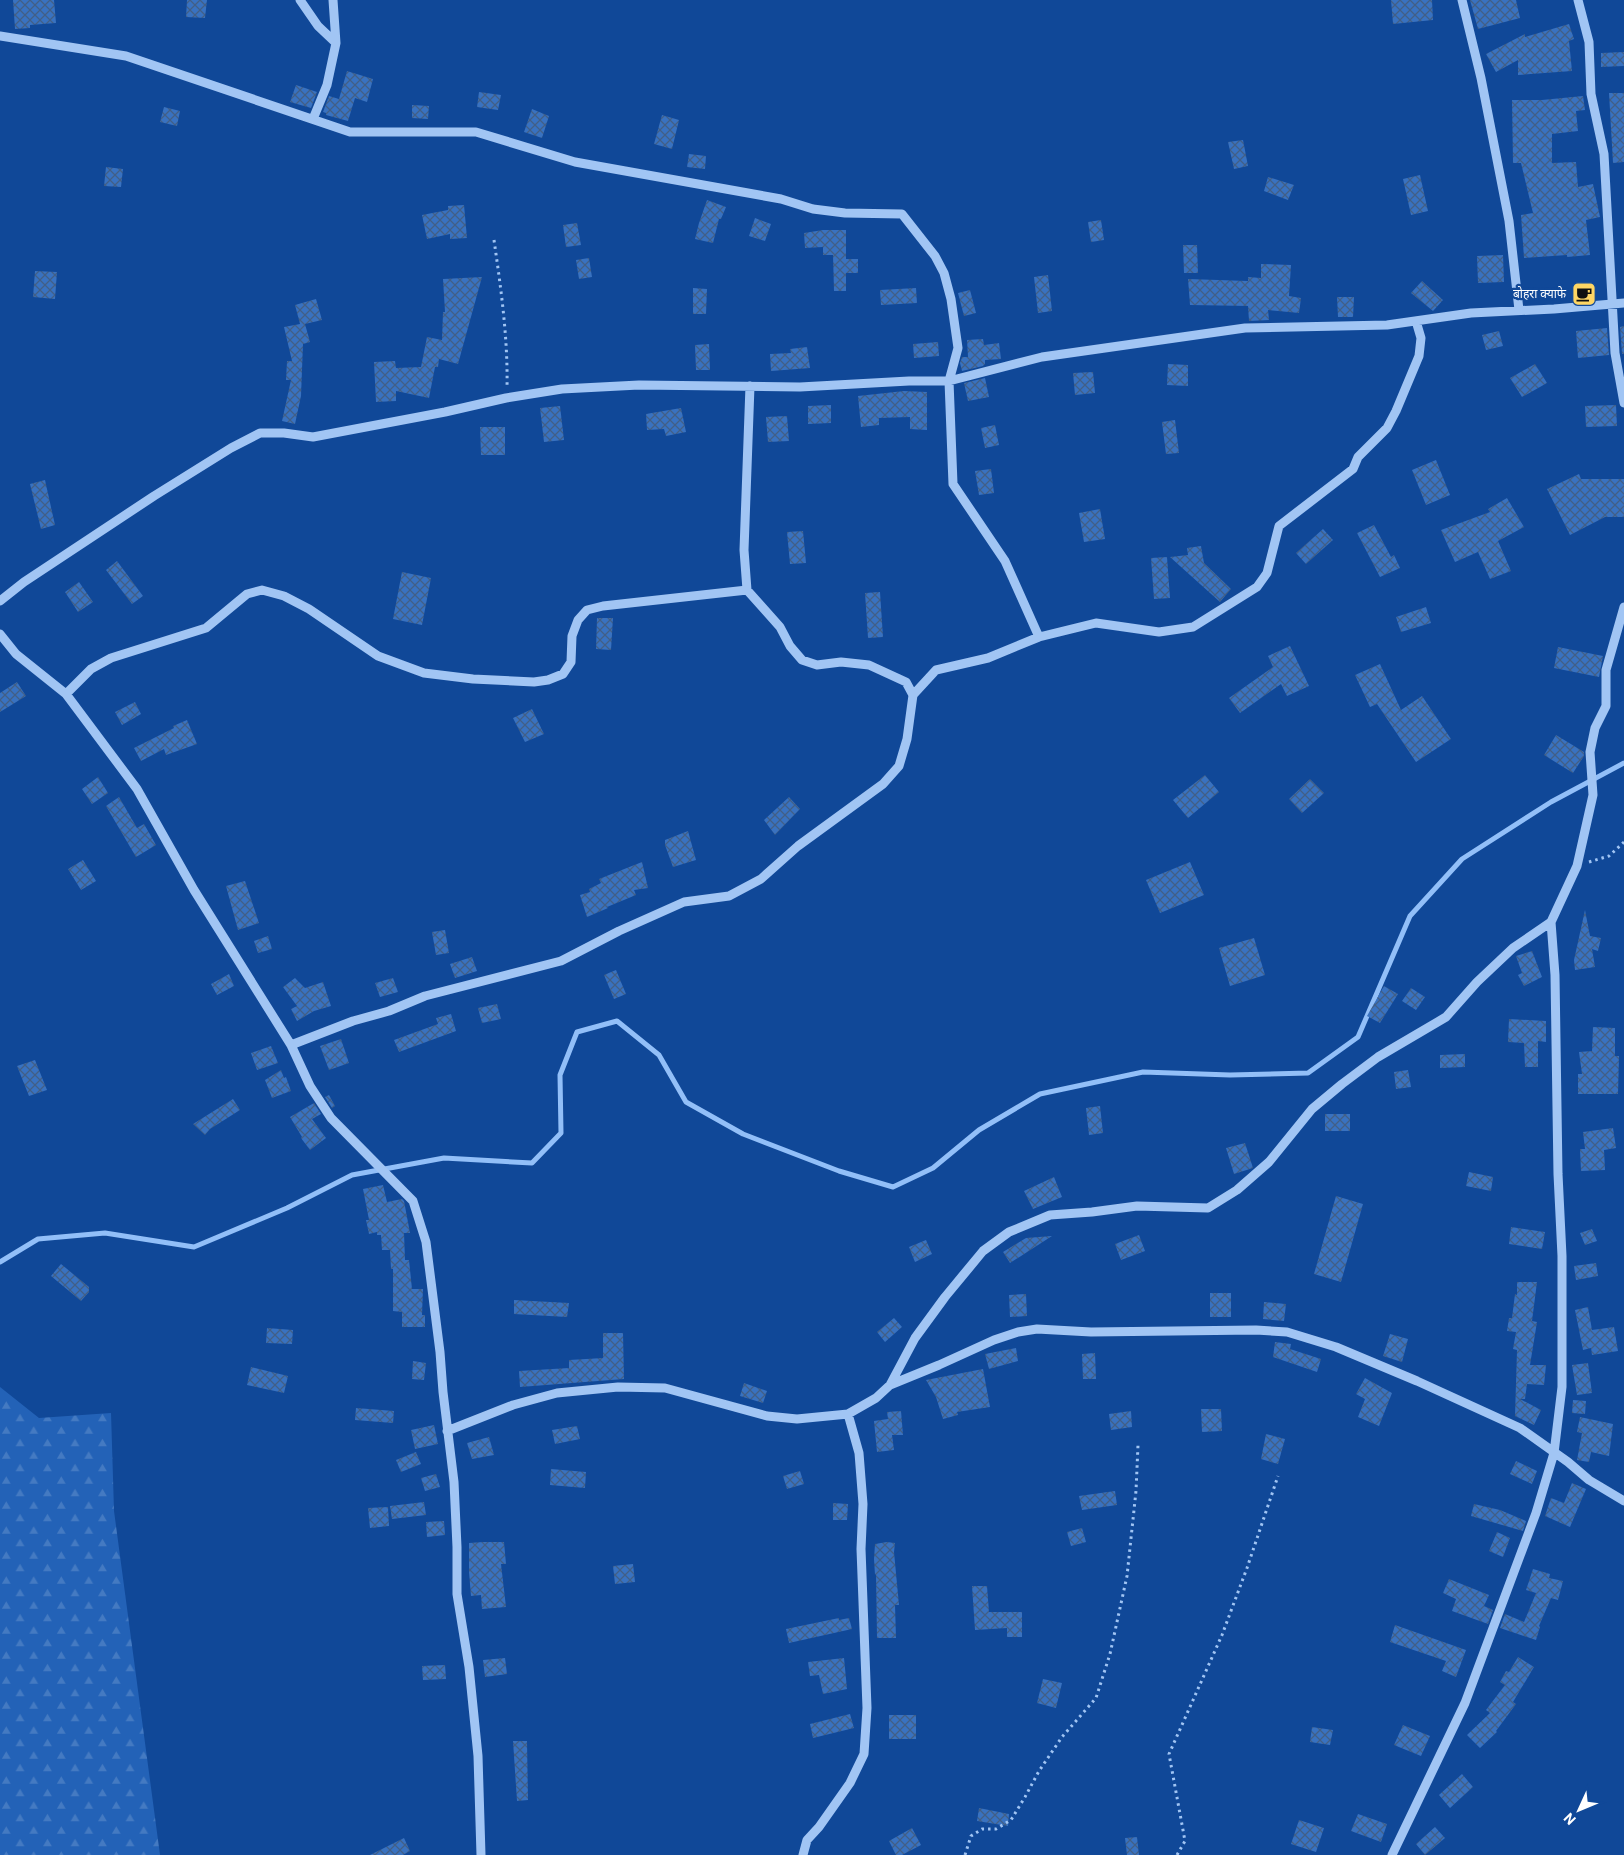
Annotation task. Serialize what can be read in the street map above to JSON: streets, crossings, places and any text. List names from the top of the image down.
{
  "places": {
    "cafe": ["बोहरा क्याफे"]
  },
  "north": "bottom left"
}
